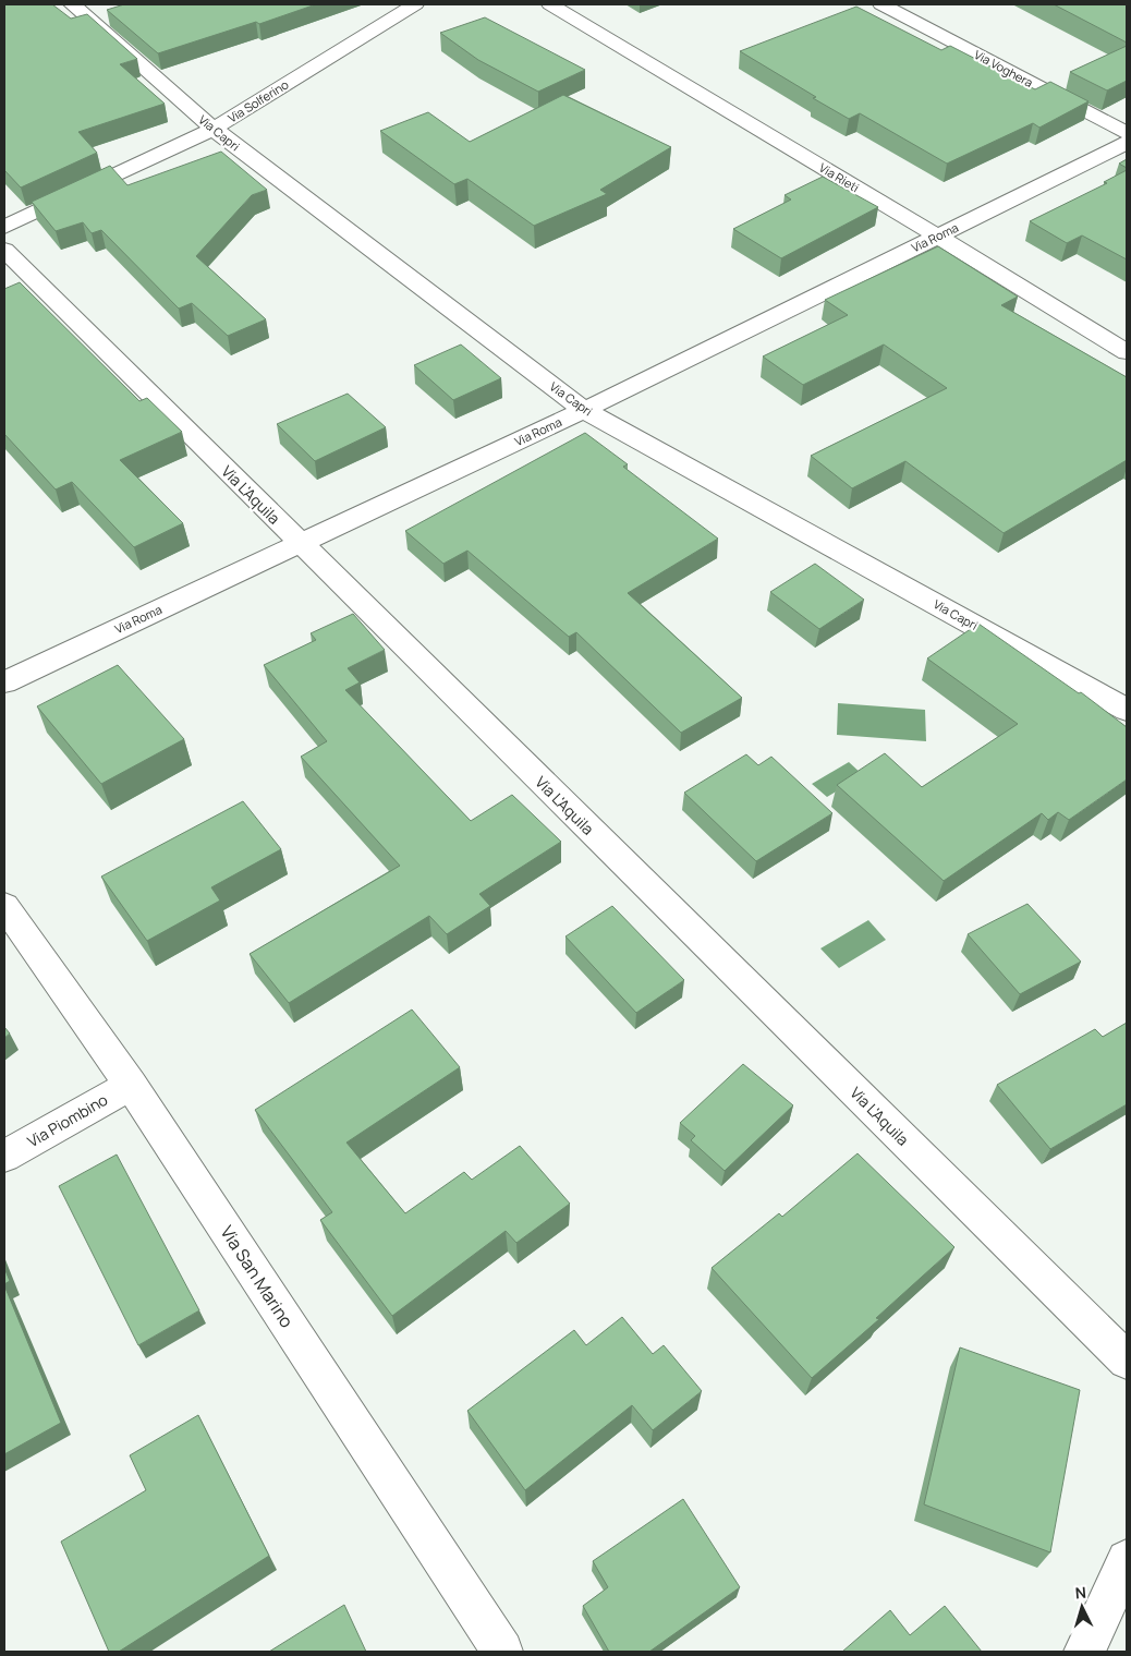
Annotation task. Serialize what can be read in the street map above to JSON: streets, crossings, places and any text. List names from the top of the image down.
{
  "streets": {
    "street": [
      "Via Voghera",
      "Via Solferino",
      "Via Capri",
      "Via Rieti",
      "Via Roma",
      "Via L'Aquila",
      "Via Piombino",
      "Via San Marino"
    ]
  },
  "crossings": [
    ["Via Solferino", "Via Capri"],
    ["Via Capri", "Via Roma"],
    ["Via Rieti", "Via Roma"],
    ["Via Roma", "Via L'Aquila"],
    ["Via Piombino", "Via San Marino"]
  ],
  "north": "top"
}
